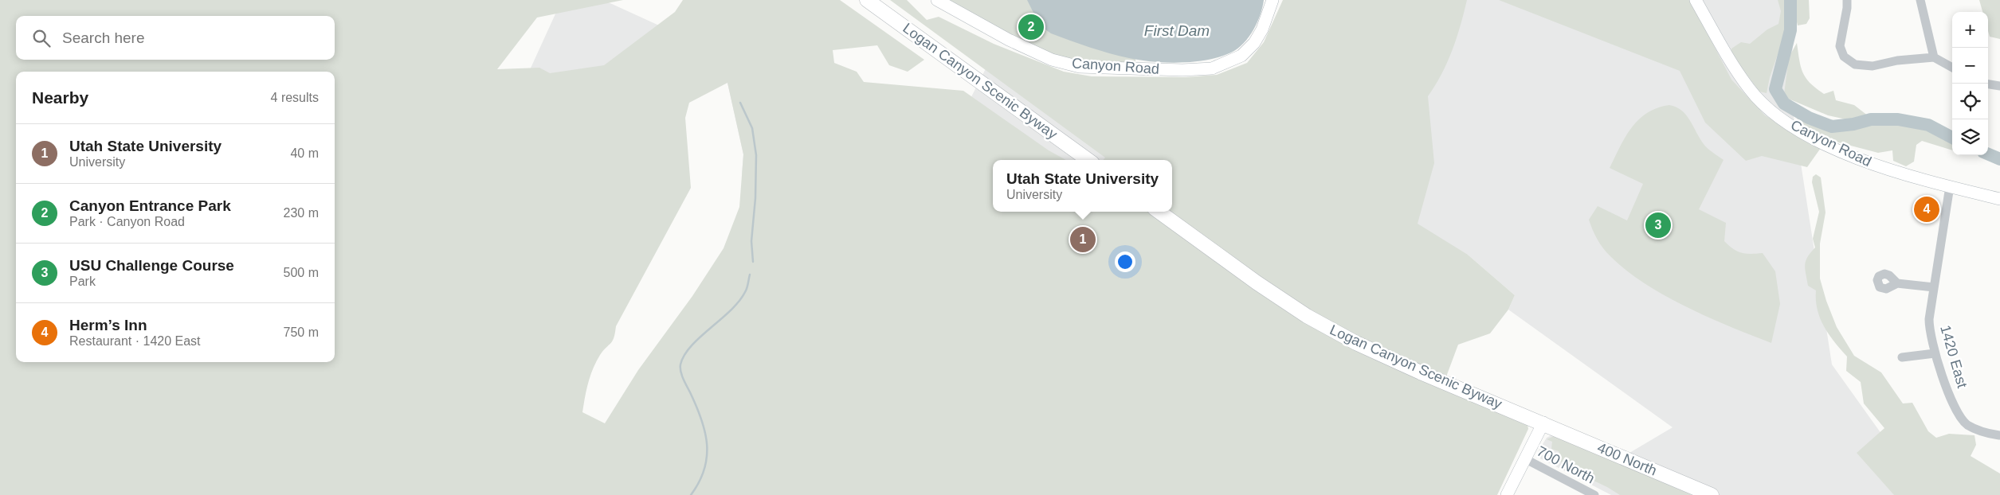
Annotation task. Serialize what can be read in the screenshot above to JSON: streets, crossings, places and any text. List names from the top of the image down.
{
  "streets": {
    "main road": ["Logan Canyon Scenic Byway", "400 North"],
    "street": ["Canyon Road", "1420 East", "700 North"]
  },
  "crossings": [
    ["Canyon Road", "1420 East"],
    ["Logan Canyon Scenic Byway", "400 North"]
  ],
  "water": ["First Dam"],
  "page": {
    "map_buttons": ["+", "−"],
    "pins": [
      "2",
      "4",
      "3",
      "1"
    ],
    "search": "Search here",
    "heading": ["Nearby", "4 results"],
    "list": [
      {
        "mark": "1",
        "name": "Utah State University",
        "note": "University",
        "value": "40 m"
      },
      {
        "mark": "2",
        "name": "Canyon Entrance Park",
        "note": "Park · Canyon Road",
        "value": "230 m"
      },
      {
        "mark": "3",
        "name": "USU Challenge Course",
        "note": "Park",
        "value": "500 m"
      },
      {
        "mark": "4",
        "name": "Herm’s Inn",
        "note": "Restaurant · 1420 East",
        "value": "750 m"
      }
    ],
    "popup": ["Utah State University", "University"]
  }
}
